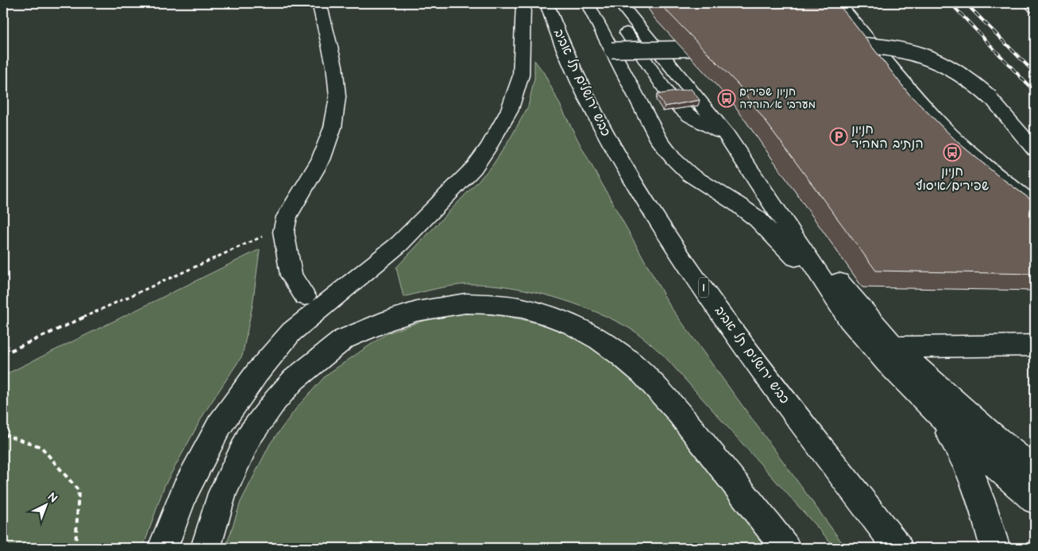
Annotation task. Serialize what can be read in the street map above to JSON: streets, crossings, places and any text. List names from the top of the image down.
{
  "streets": {
    "main road": ["כביש ירושלים תל אביב", "1"]
  },
  "places": {
    "bus stop": ["חניון שפירים מערבי א/הורדה", "חניון שפירים/איסוף"],
    "parking": ["חניון הנתיב המהיר"]
  },
  "north": "top right"
}
